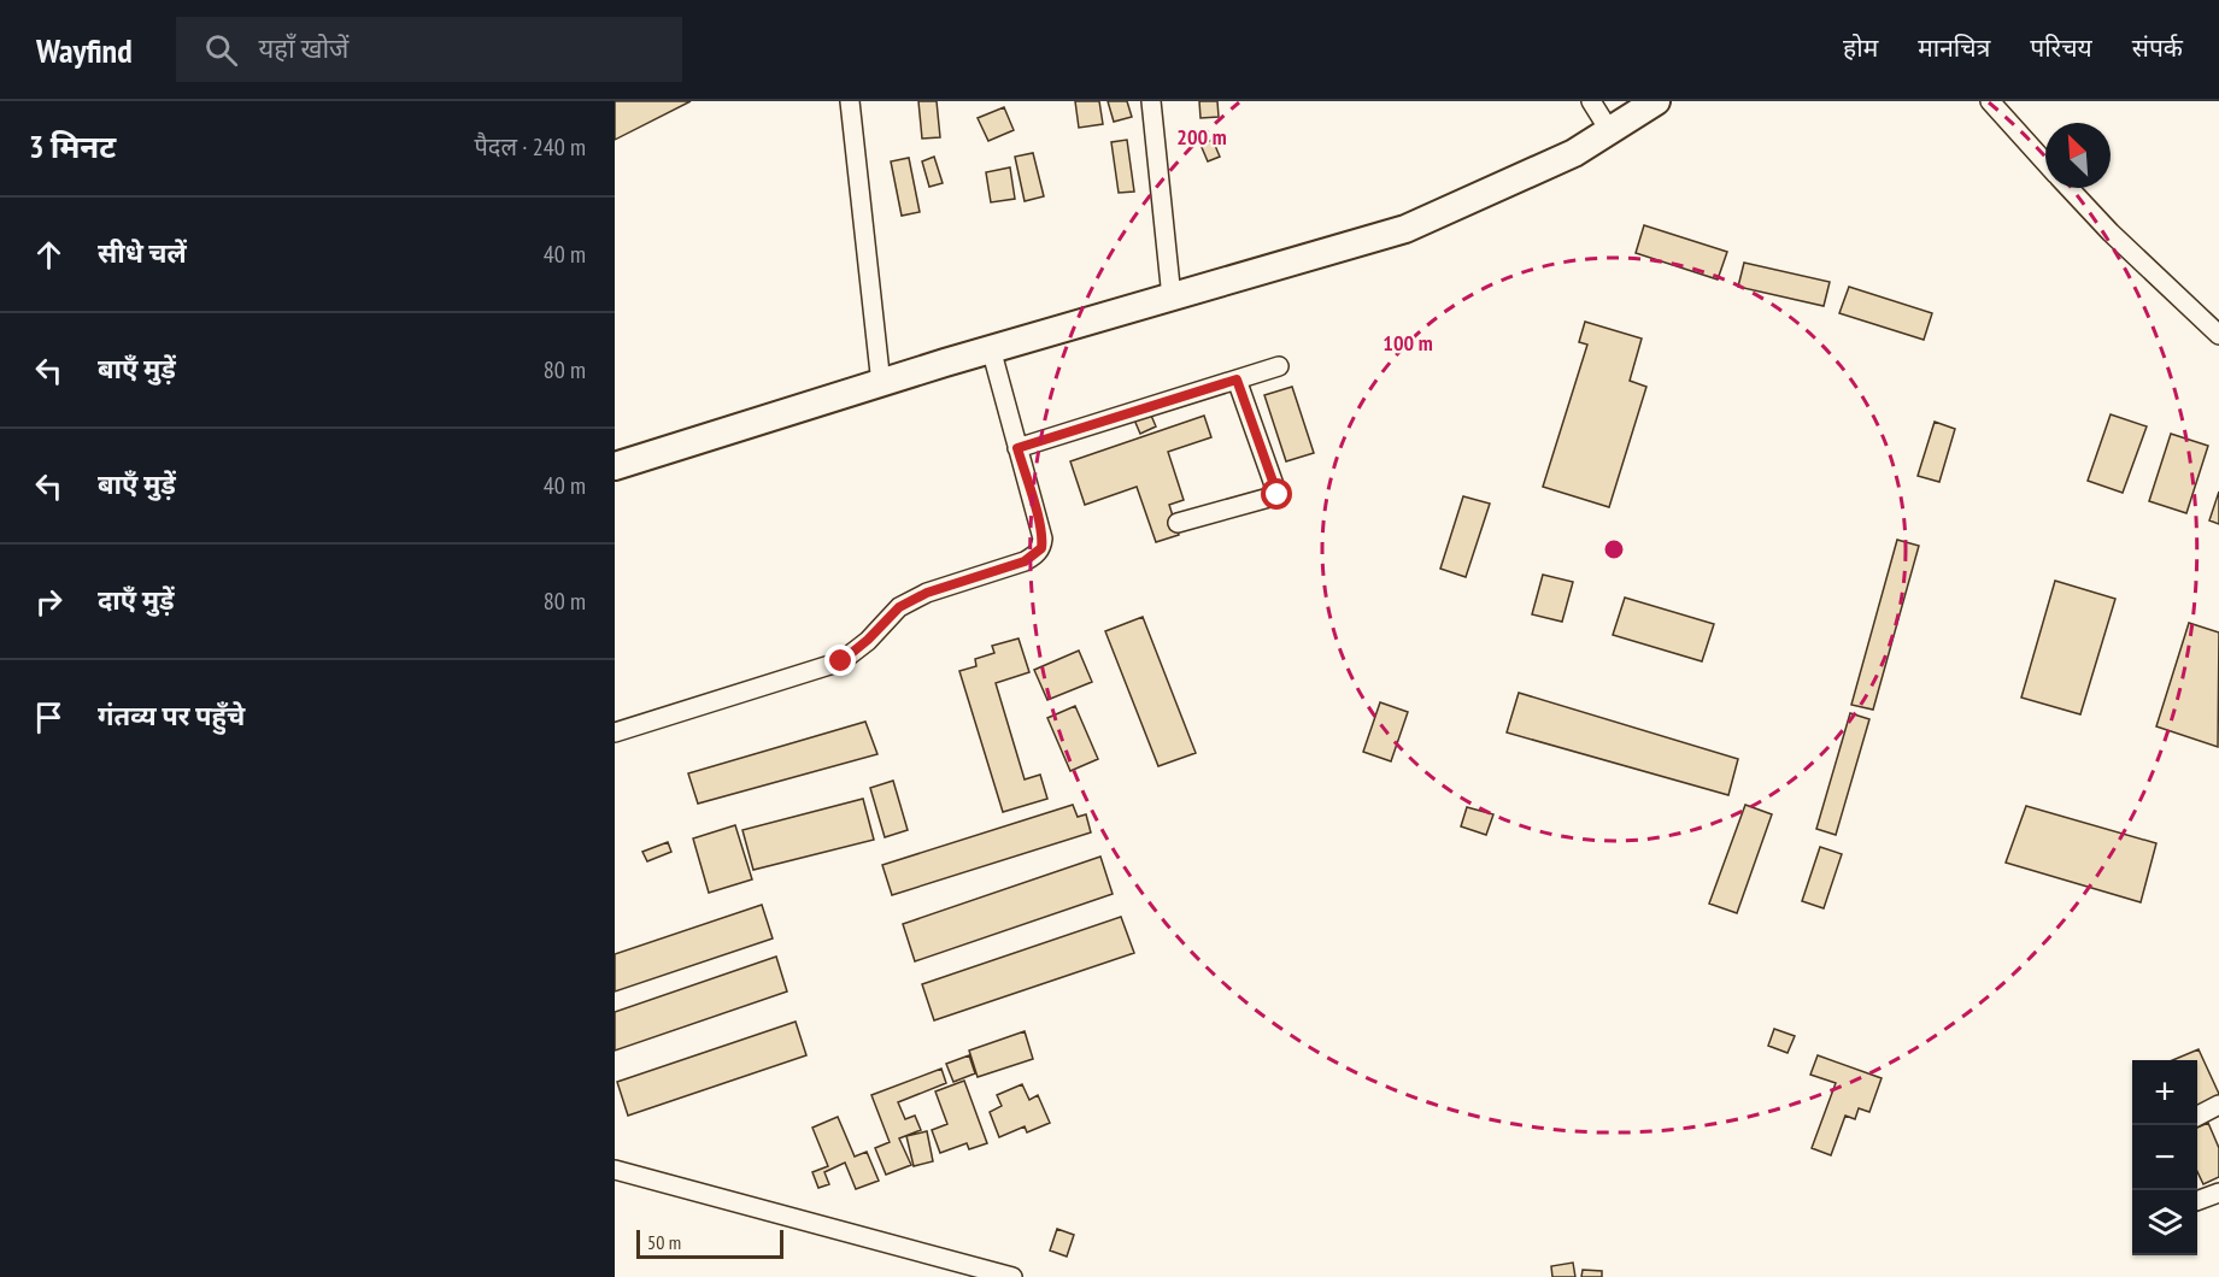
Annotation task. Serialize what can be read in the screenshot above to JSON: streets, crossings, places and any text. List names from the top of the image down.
{
  "scale_bar": "50 m",
  "north": "top left",
  "page": {
    "header": "Wayfind",
    "search": "यहाँ खोजें",
    "nav": [
      "होम",
      "मानचित्र",
      "परिचय",
      "संपर्क"
    ],
    "heading": ["3 मिनट", "पैदल · 240 m"],
    "list": [
      ["सीधे चलें", "40 m"],
      ["बाएँ मुड़ें", "80 m"],
      ["बाएँ मुड़ें", "40 m"],
      ["दाएँ मुड़ें", "80 m"],
      "गंतव्य पर पहुँचे"
    ],
    "map_buttons": ["+", "−"],
    "scale": "50 m"
  },
  "rings": ["200 m", "100 m"]
}
